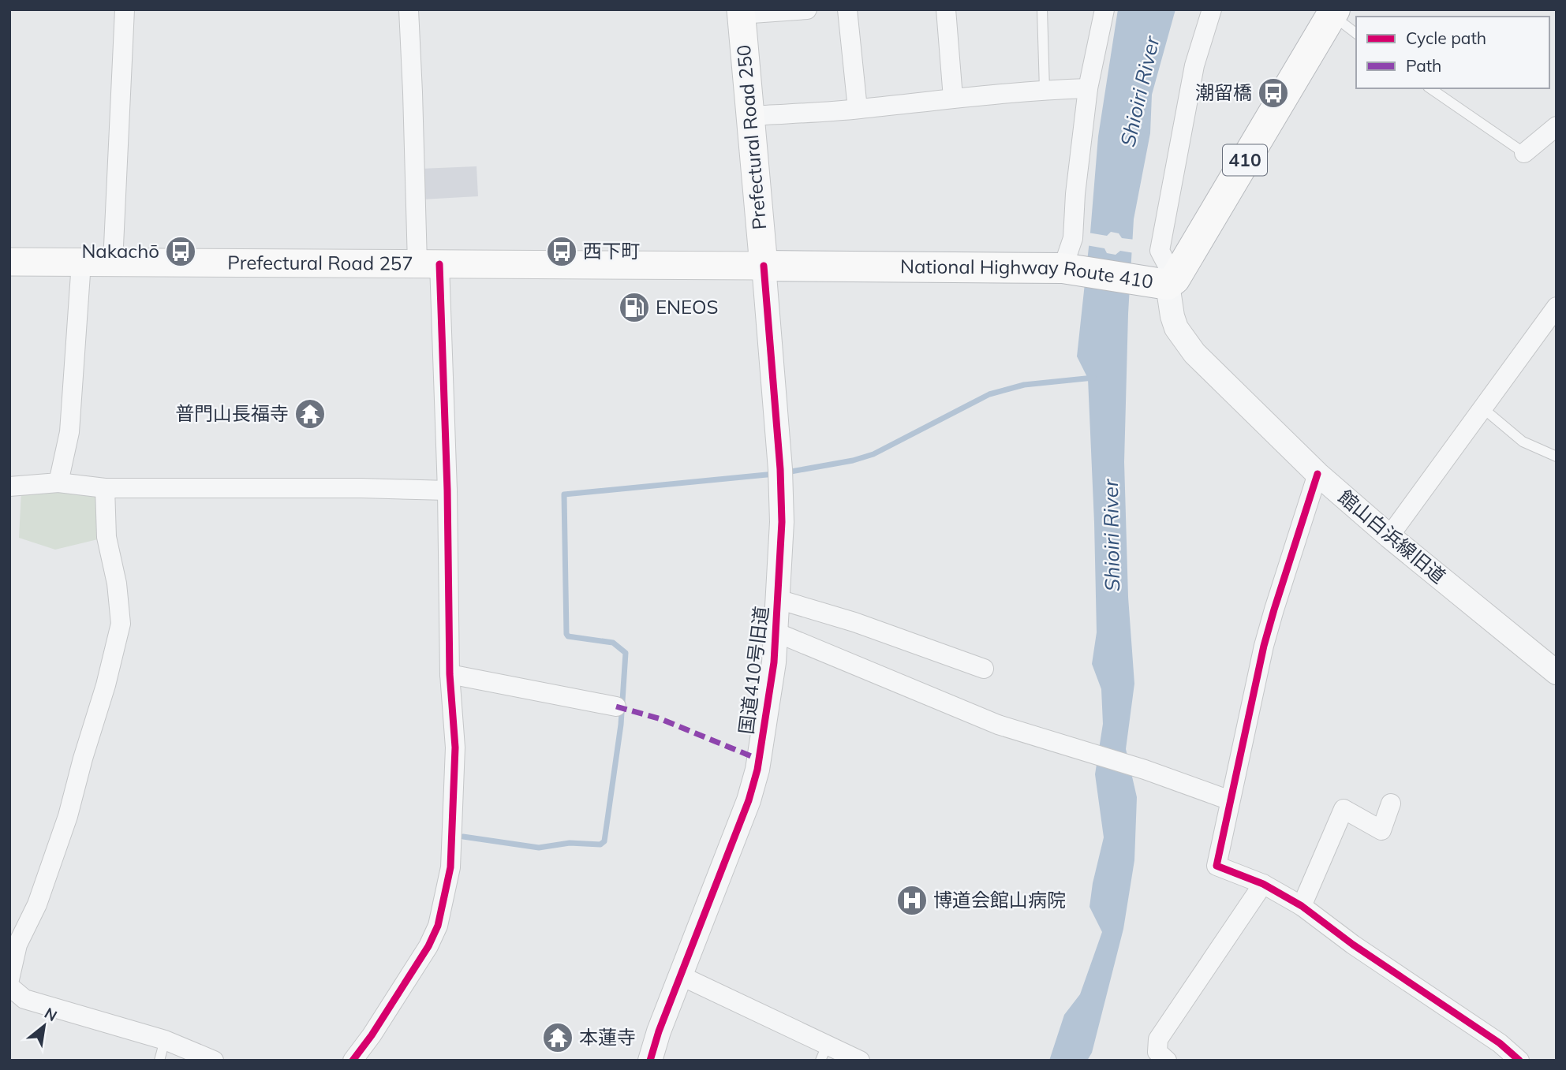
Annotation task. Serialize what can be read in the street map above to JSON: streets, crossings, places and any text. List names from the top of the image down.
{
  "streets": {
    "highway": ["410", "National Highway Route 410"],
    "main road": ["Prefectural Road 250", "Prefectural Road 257"],
    "street": ["館山白浜線旧道", "国道410号旧道"]
  },
  "crossings": [
    ["Prefectural Road 250", "Prefectural Road 257"],
    ["Prefectural Road 250", "National Highway Route 410"],
    ["Prefectural Road 250", "国道410号旧道"],
    ["Prefectural Road 257", "National Highway Route 410"],
    ["Prefectural Road 257", "国道410号旧道"],
    ["National Highway Route 410", "館山白浜線旧道"],
    ["National Highway Route 410", "国道410号旧道"]
  ],
  "water": ["Shioiri River"],
  "places": {
    "bus stop": ["潮留橋", "Nakachō", "西下町"],
    "fuel station": ["ENEOS"],
    "temple": ["普門山長福寺", "本蓮寺"],
    "hospital": ["博道会館山病院"]
  },
  "legend": ["Cycle path", "Path"],
  "north": "top right"
}
